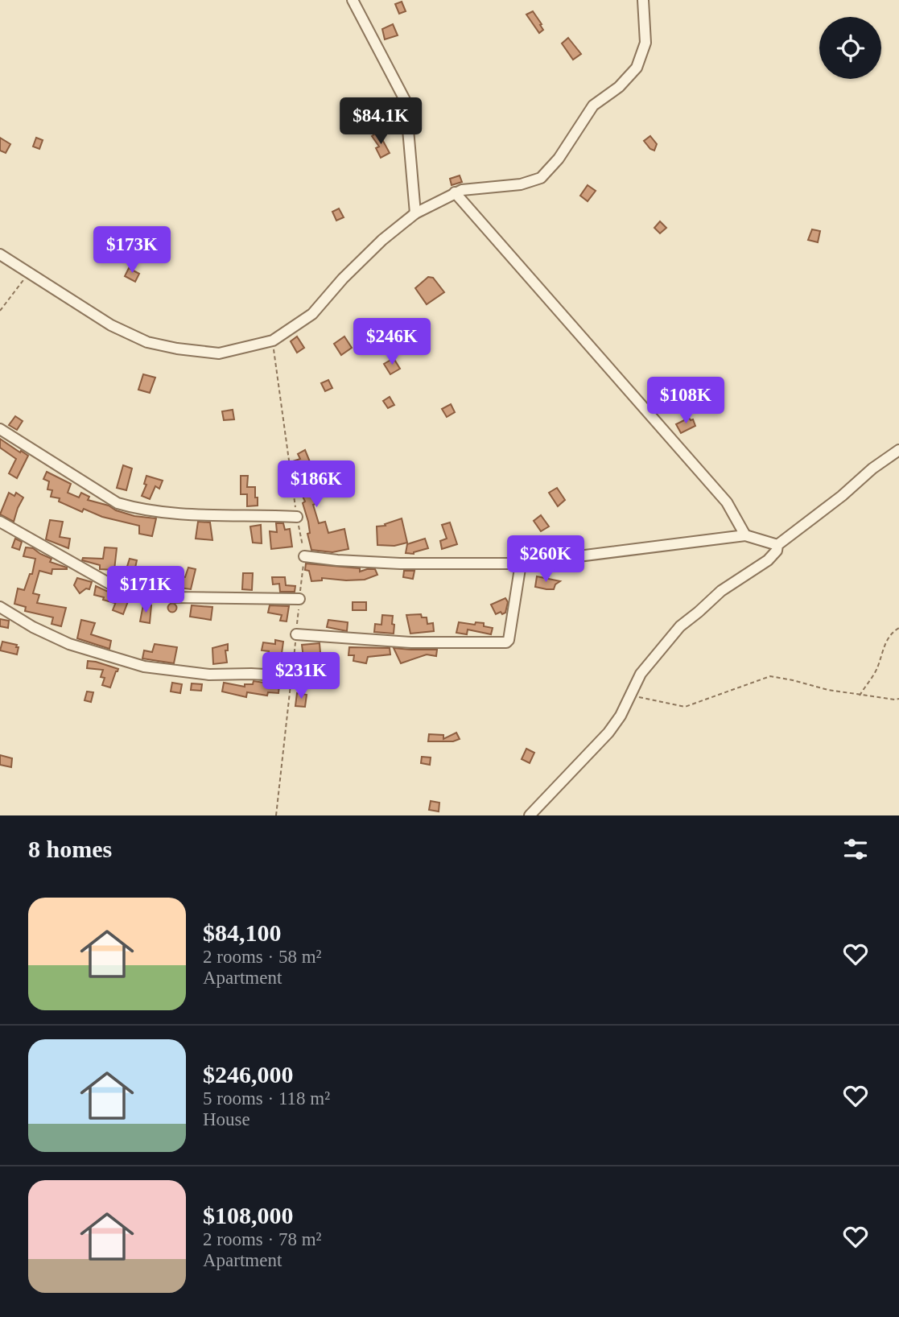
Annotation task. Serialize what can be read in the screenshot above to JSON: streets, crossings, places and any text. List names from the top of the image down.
{
  "page": {
    "price": [
      "$84.1K",
      "$173K",
      "$246K",
      "$108K",
      "$186K",
      "$260K",
      "$171K",
      "$231K"
    ],
    "heading": "8 homes",
    "list": [
      {
        "name": "$84,100",
        "note": "2 rooms · 58 m² · Apartment"
      },
      {
        "name": "$246,000",
        "note": "5 rooms · 118 m² · House"
      },
      {
        "name": "$108,000",
        "note": "2 rooms · 78 m² · Apartment"
      }
    ]
  }
}
